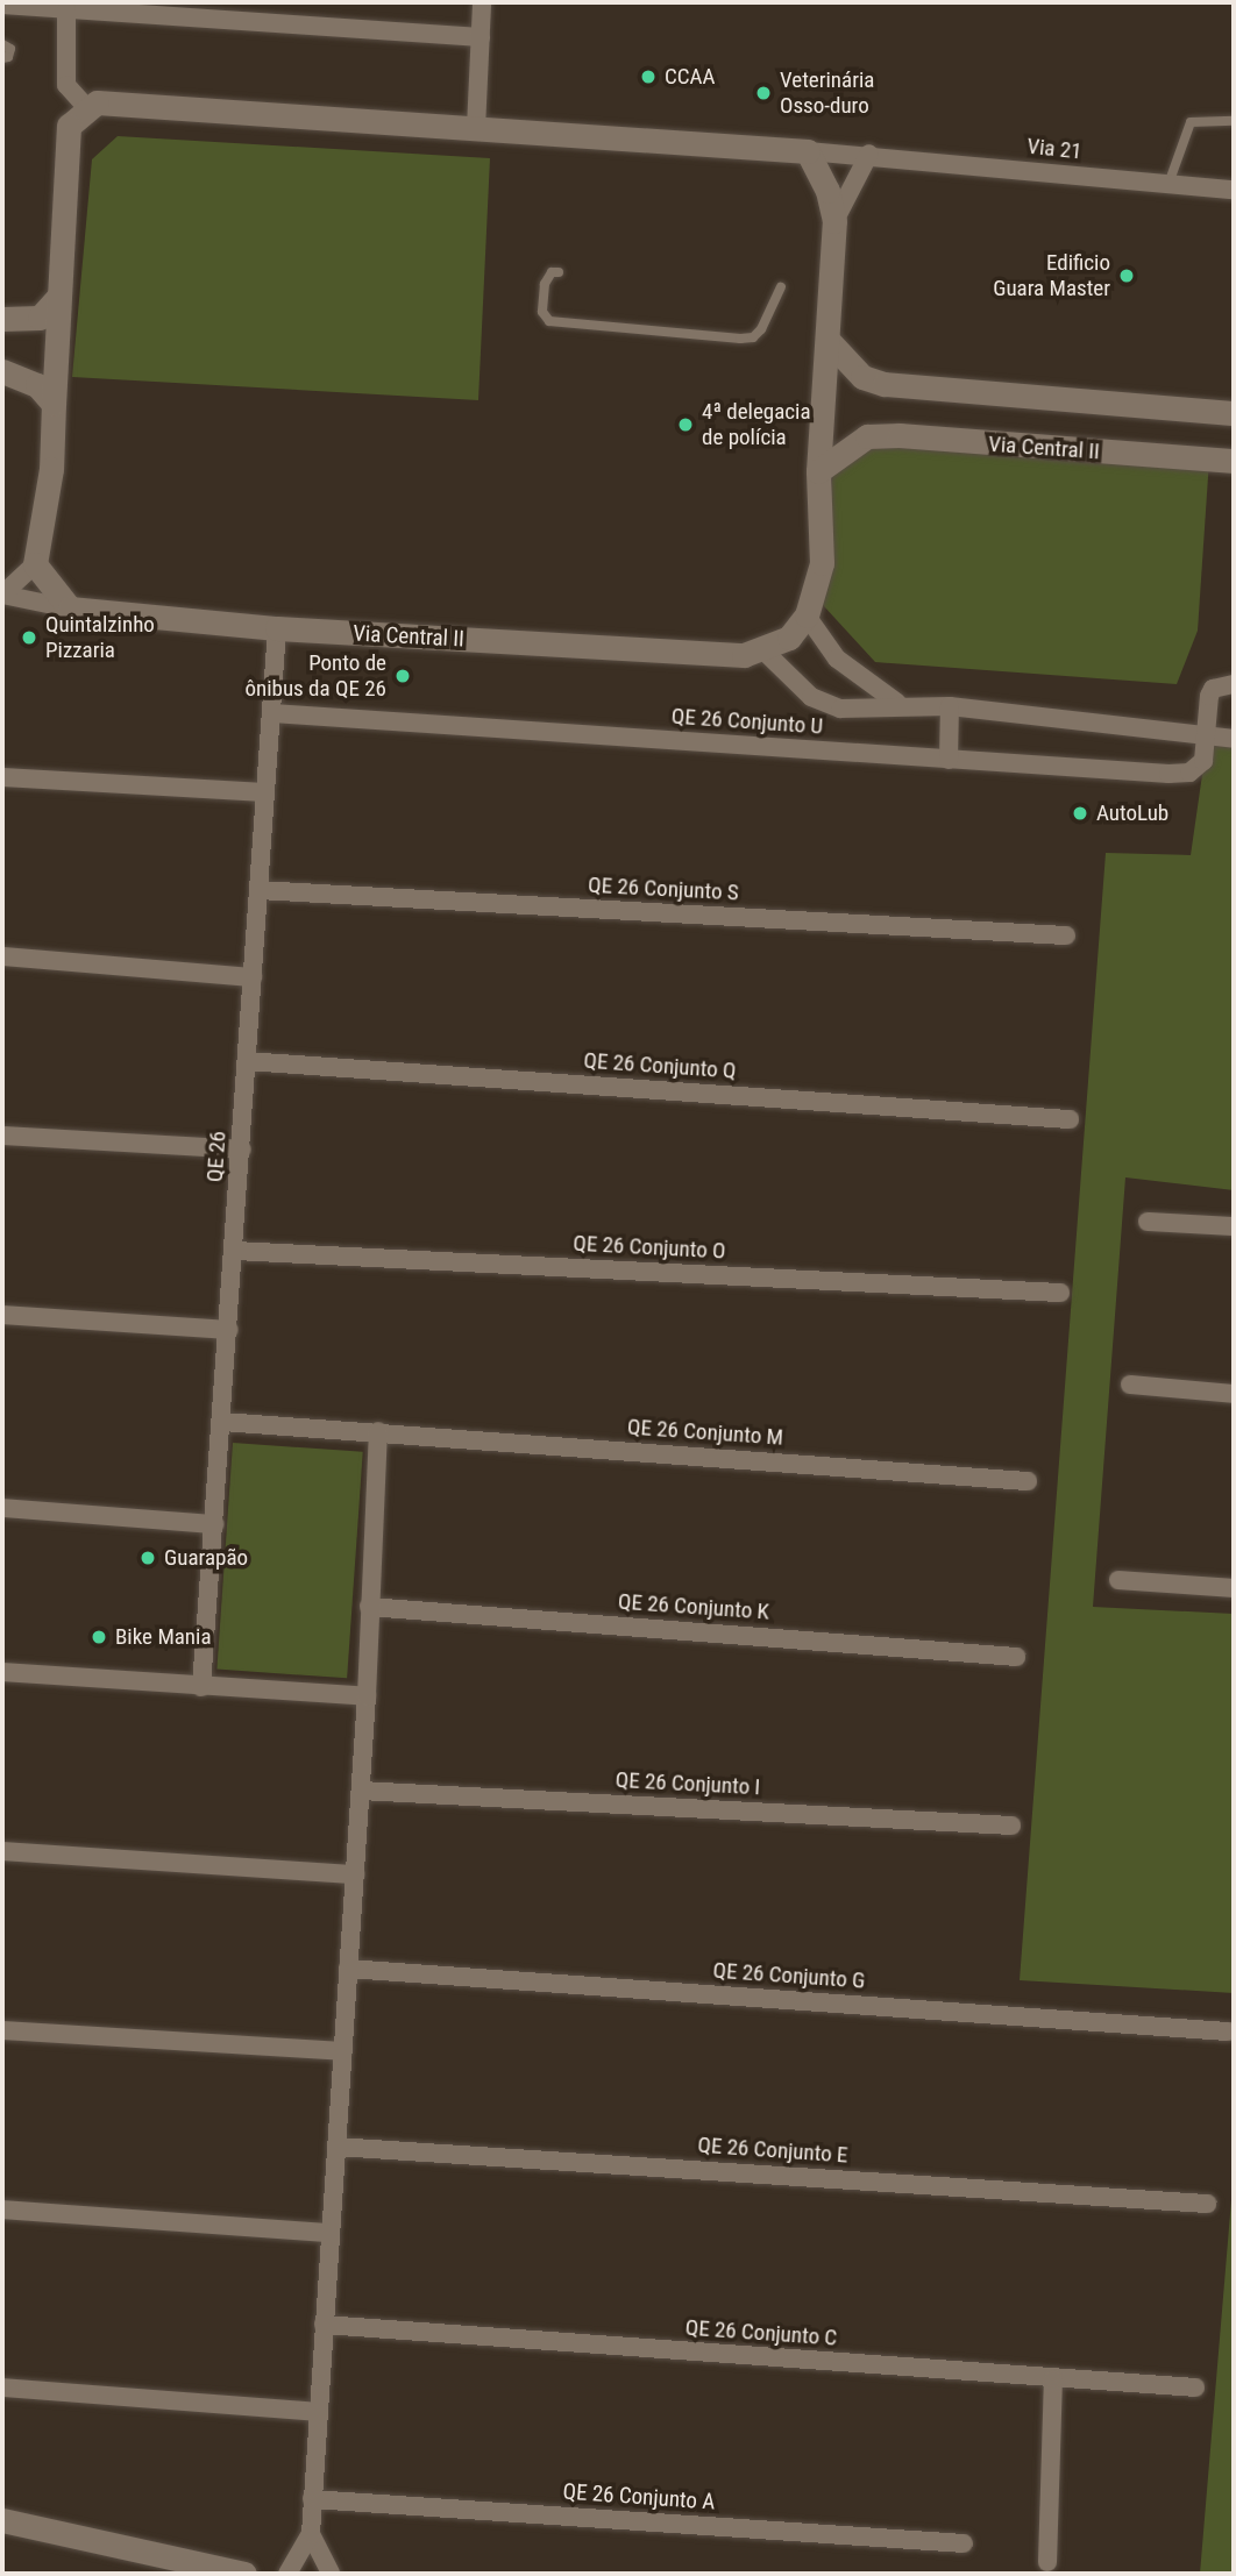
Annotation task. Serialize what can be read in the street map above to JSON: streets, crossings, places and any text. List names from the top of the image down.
{
  "streets": {
    "street": [
      "Via 21",
      "Via Central II",
      "QE 26 Conjunto U",
      "QE 26 Conjunto S",
      "QE 26 Conjunto Q",
      "QE 26",
      "QE 26 Conjunto O",
      "QE 26 Conjunto M",
      "QE 26 Conjunto K",
      "QE 26 Conjunto I",
      "QE 26 Conjunto G",
      "QE 26 Conjunto E",
      "QE 26 Conjunto C",
      "QE 26 Conjunto A"
    ]
  },
  "crossings": [
    ["Via 21", "Via Central II"],
    ["Via Central II", "QE 26"],
    ["QE 26 Conjunto U", "QE 26"],
    ["QE 26 Conjunto S", "QE 26"],
    ["QE 26 Conjunto Q", "QE 26"],
    ["QE 26", "QE 26 Conjunto O"],
    ["QE 26", "QE 26 Conjunto M"]
  ],
  "places": [
    "CCAA",
    "Veterinária Osso-duro",
    "Edificio Guara Master",
    "4ª delegacia de polícia",
    "Quintalzinho Pizzaria",
    "Ponto de ônibus da QE 26",
    "AutoLub",
    "Guarapão",
    "Bike Mania"
  ]
}
